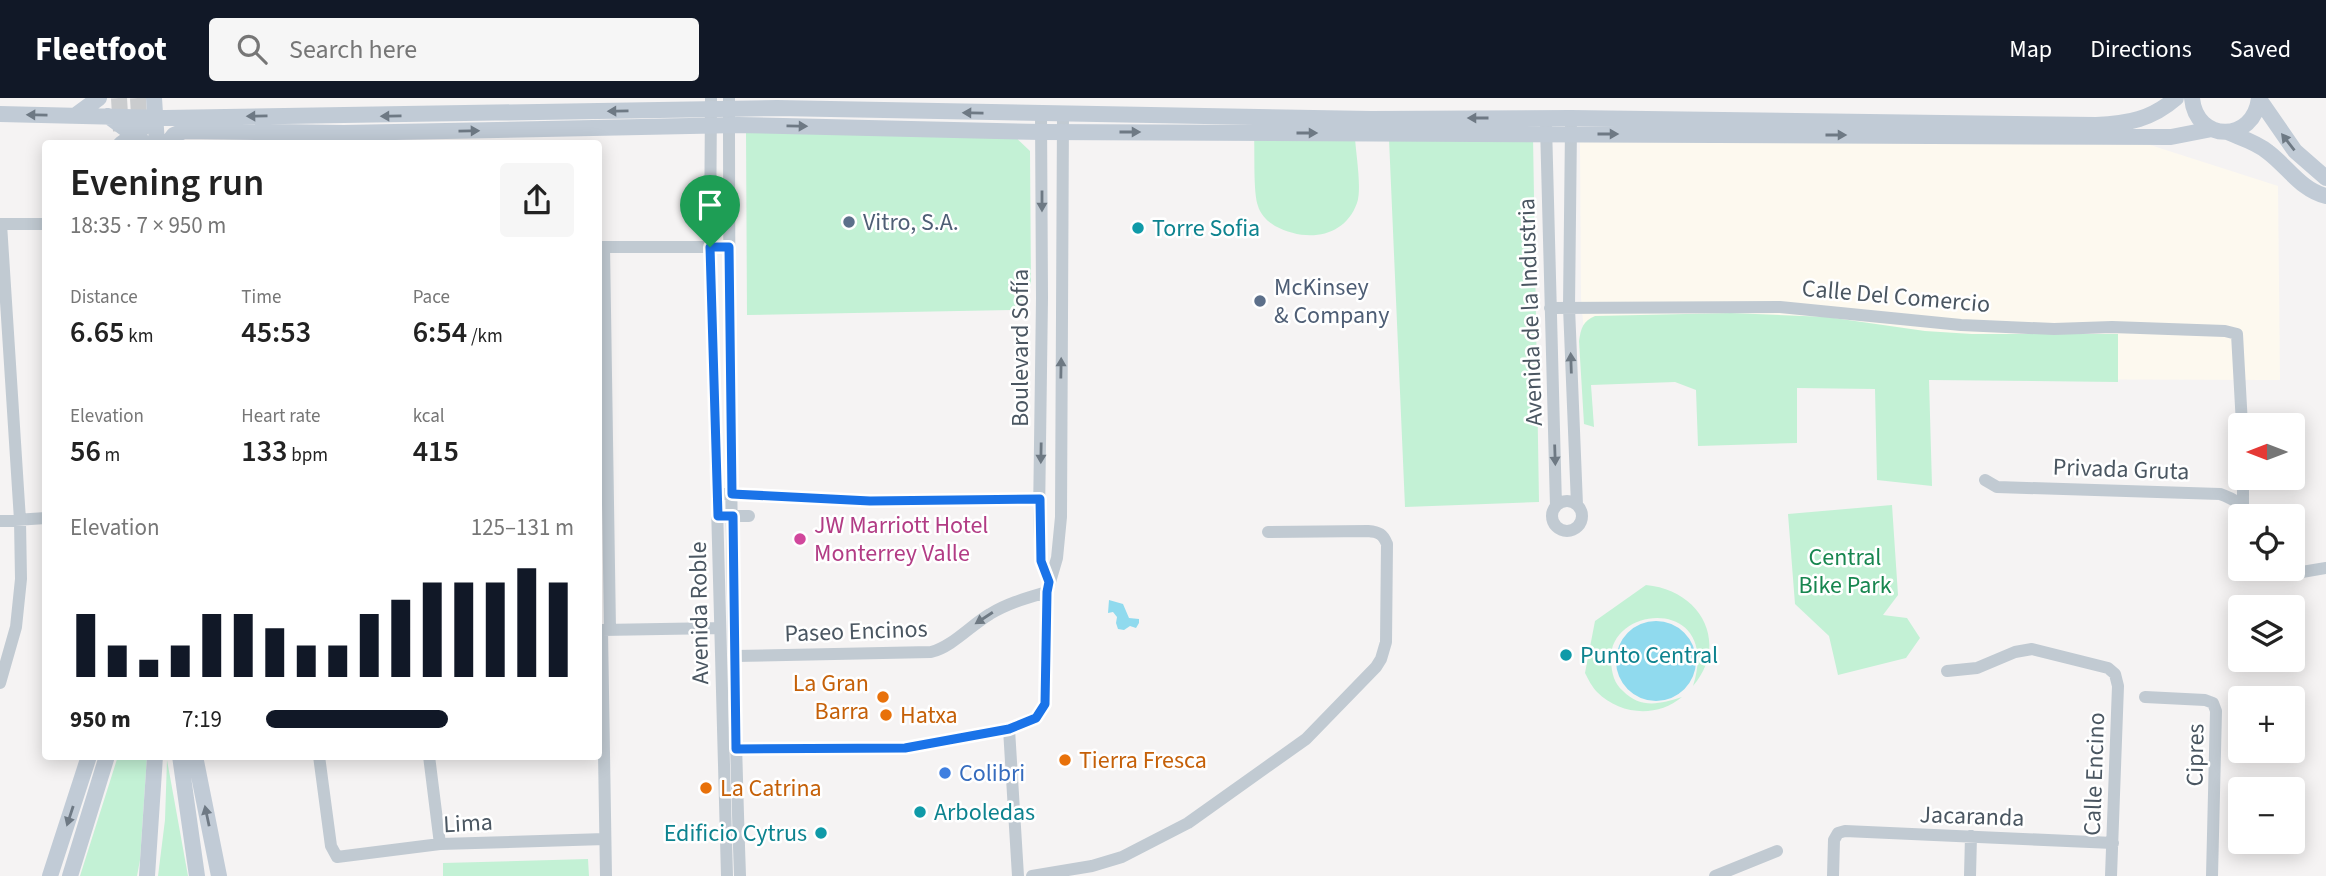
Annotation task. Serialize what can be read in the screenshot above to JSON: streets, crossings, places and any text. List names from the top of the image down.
{
  "streets": {
    "street": [
      "Calle Del Comercio",
      "Avenida de la Industria",
      "Boulevard Sofía",
      "Privada Gruta",
      "Avenida Roble",
      "Paseo Encinos",
      "Cipres",
      "Calle Encino",
      "Jacaranda",
      "Lima"
    ]
  },
  "crossings": [
    ["Calle Del Comercio", "Avenida de la Industria"],
    ["Boulevard Sofía", "Paseo Encinos"],
    ["Avenida Roble", "Paseo Encinos"],
    ["Calle Encino", "Jacaranda"]
  ],
  "parks": ["Central Bike Park"],
  "places": [
    "Vitro, S.A.",
    "Torre Sofia",
    "McKinsey & Company",
    "JW Marriott Hotel Monterrey Valle",
    "Punto Central",
    "La Gran Barra",
    "Hatxa",
    "Tierra Fresca",
    "Colibri",
    "La Catrina",
    "Arboledas",
    "Edificio Cytrus"
  ],
  "north": "left",
  "page": {
    "header": "Fleetfoot",
    "search": "Search here",
    "nav": ["Map", "Directions", "Saved"],
    "heading": ["Evening run", "18:35 · 7 × 950 m"],
    "stats": [
      ["Distance", "6.65 km"],
      ["Time", "45:53"],
      ["Pace", "6:54 /km"],
      ["Elevation", "56 m"],
      ["Heart rate", "133 bpm"],
      ["kcal", "415"]
    ],
    "map_buttons": ["+", "−"],
    "chart": ["Elevation", "125–131 m"],
    "list": [
      {
        "name": "950 m",
        "note": "7:19"
      }
    ]
  }
}
